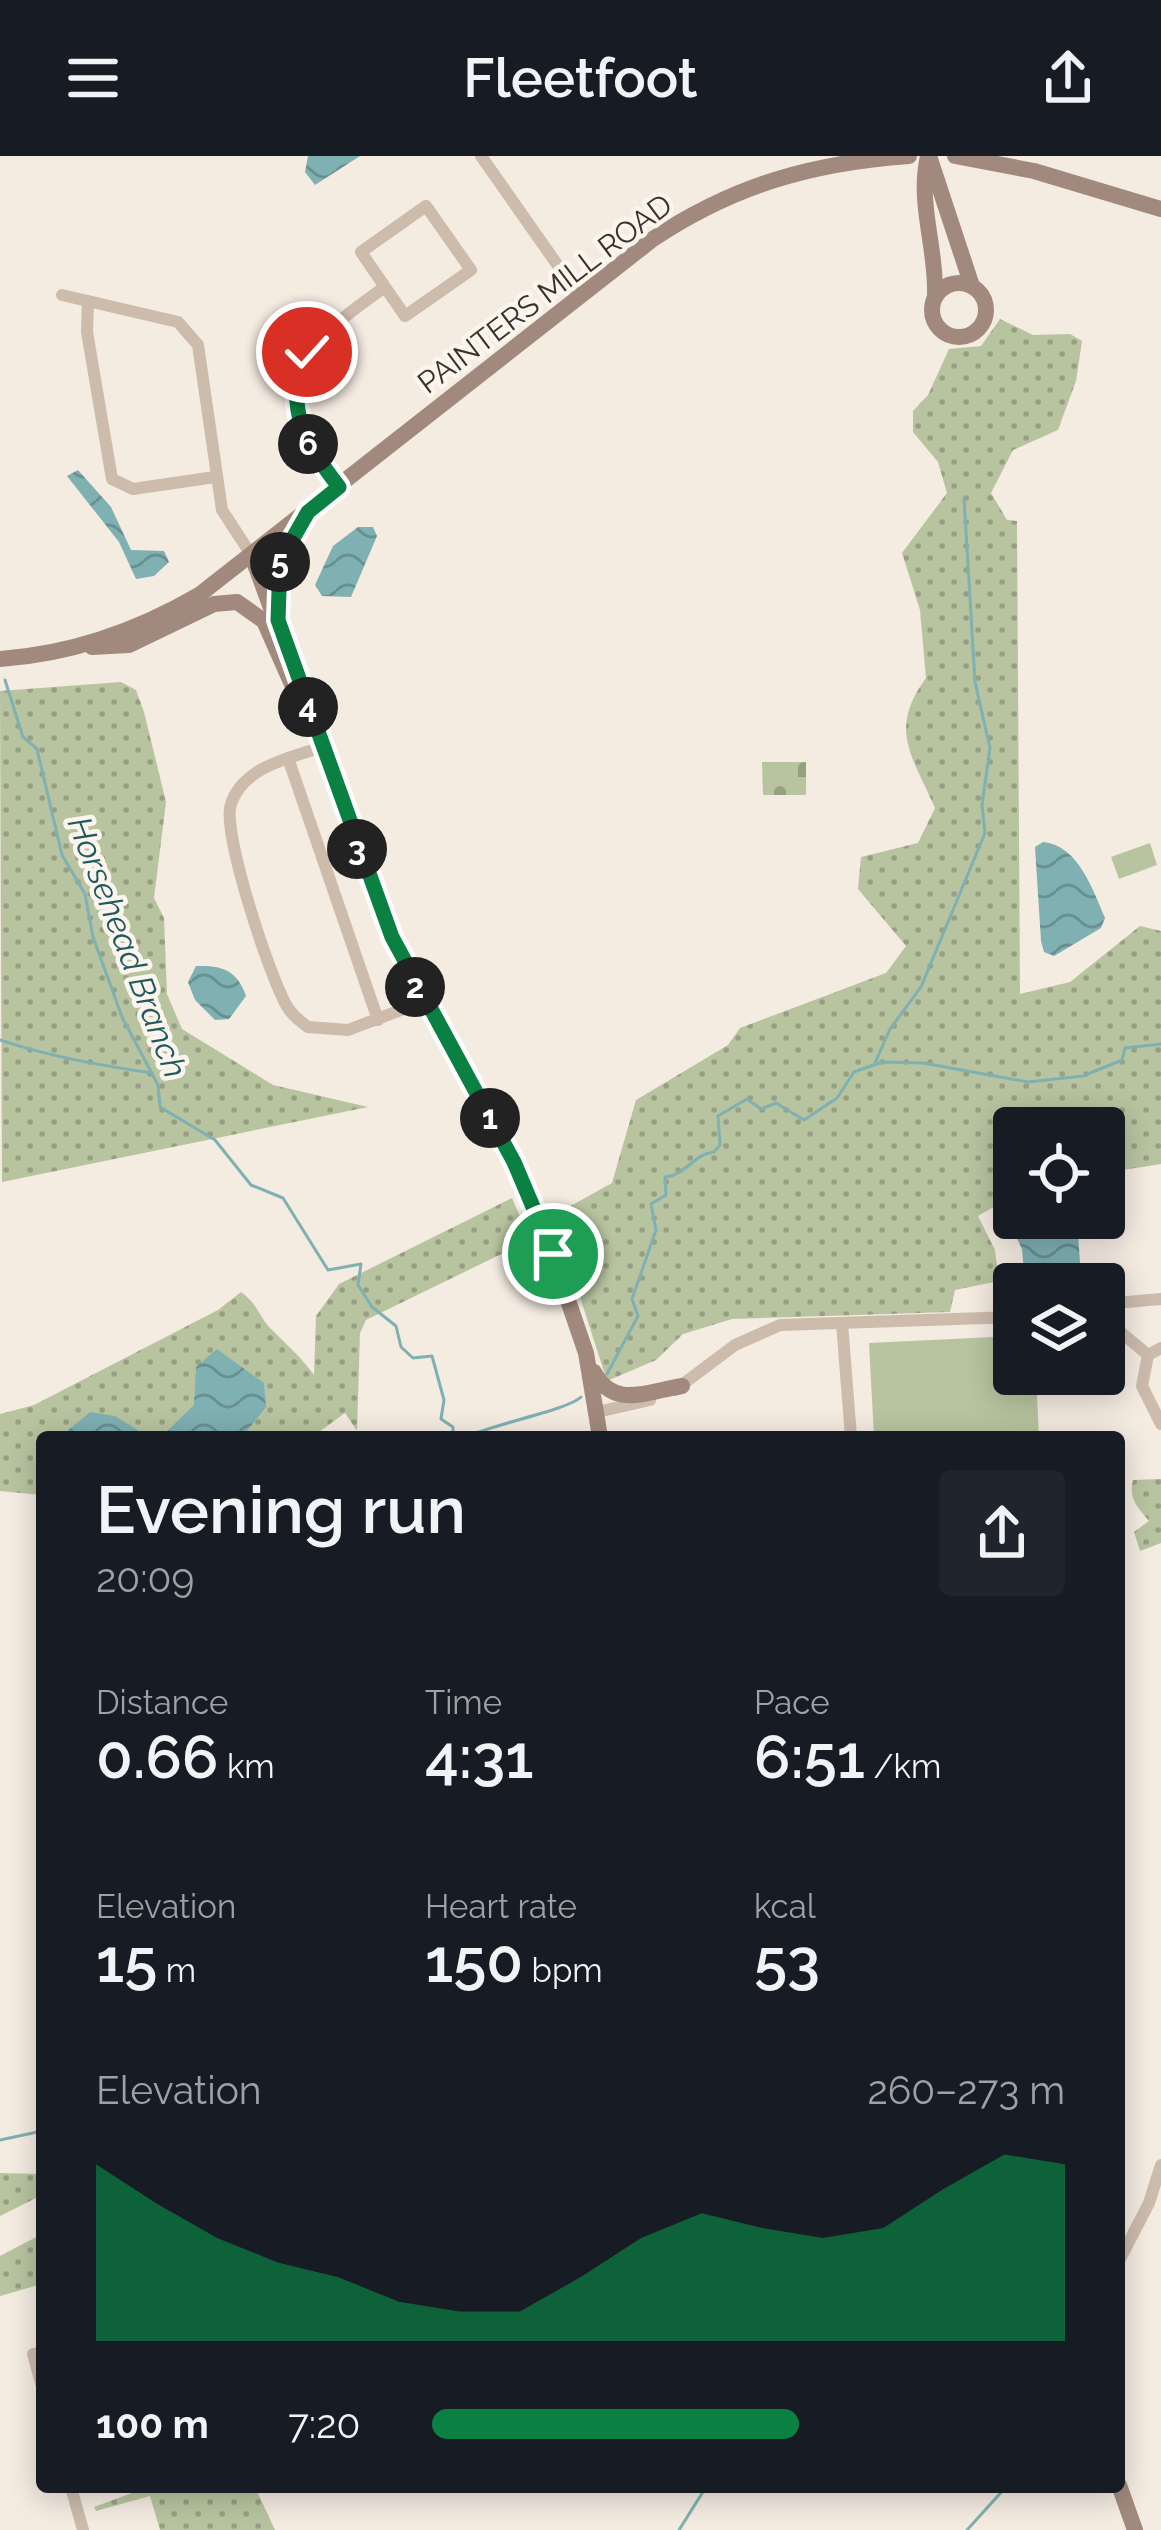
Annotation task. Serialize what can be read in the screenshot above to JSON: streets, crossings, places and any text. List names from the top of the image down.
{
  "streets": {
    "main road": ["PAINTERS MILL ROAD"]
  },
  "water": ["Horsehead Branch"],
  "page": {
    "header": "Fleetfoot",
    "pins": [
      "6",
      "5",
      "4",
      "3",
      "2",
      "1"
    ],
    "heading": ["Evening run", "20:09"],
    "stats": [
      ["Distance", "0.66 km"],
      ["Time", "4:31"],
      ["Pace", "6:51 /km"],
      ["Elevation", "15 m"],
      ["Heart rate", "150 bpm"],
      ["kcal", "53"]
    ],
    "chart": ["Elevation", "260–273 m"],
    "list": [
      {
        "name": "100 m",
        "note": "7:20"
      }
    ]
  }
}
